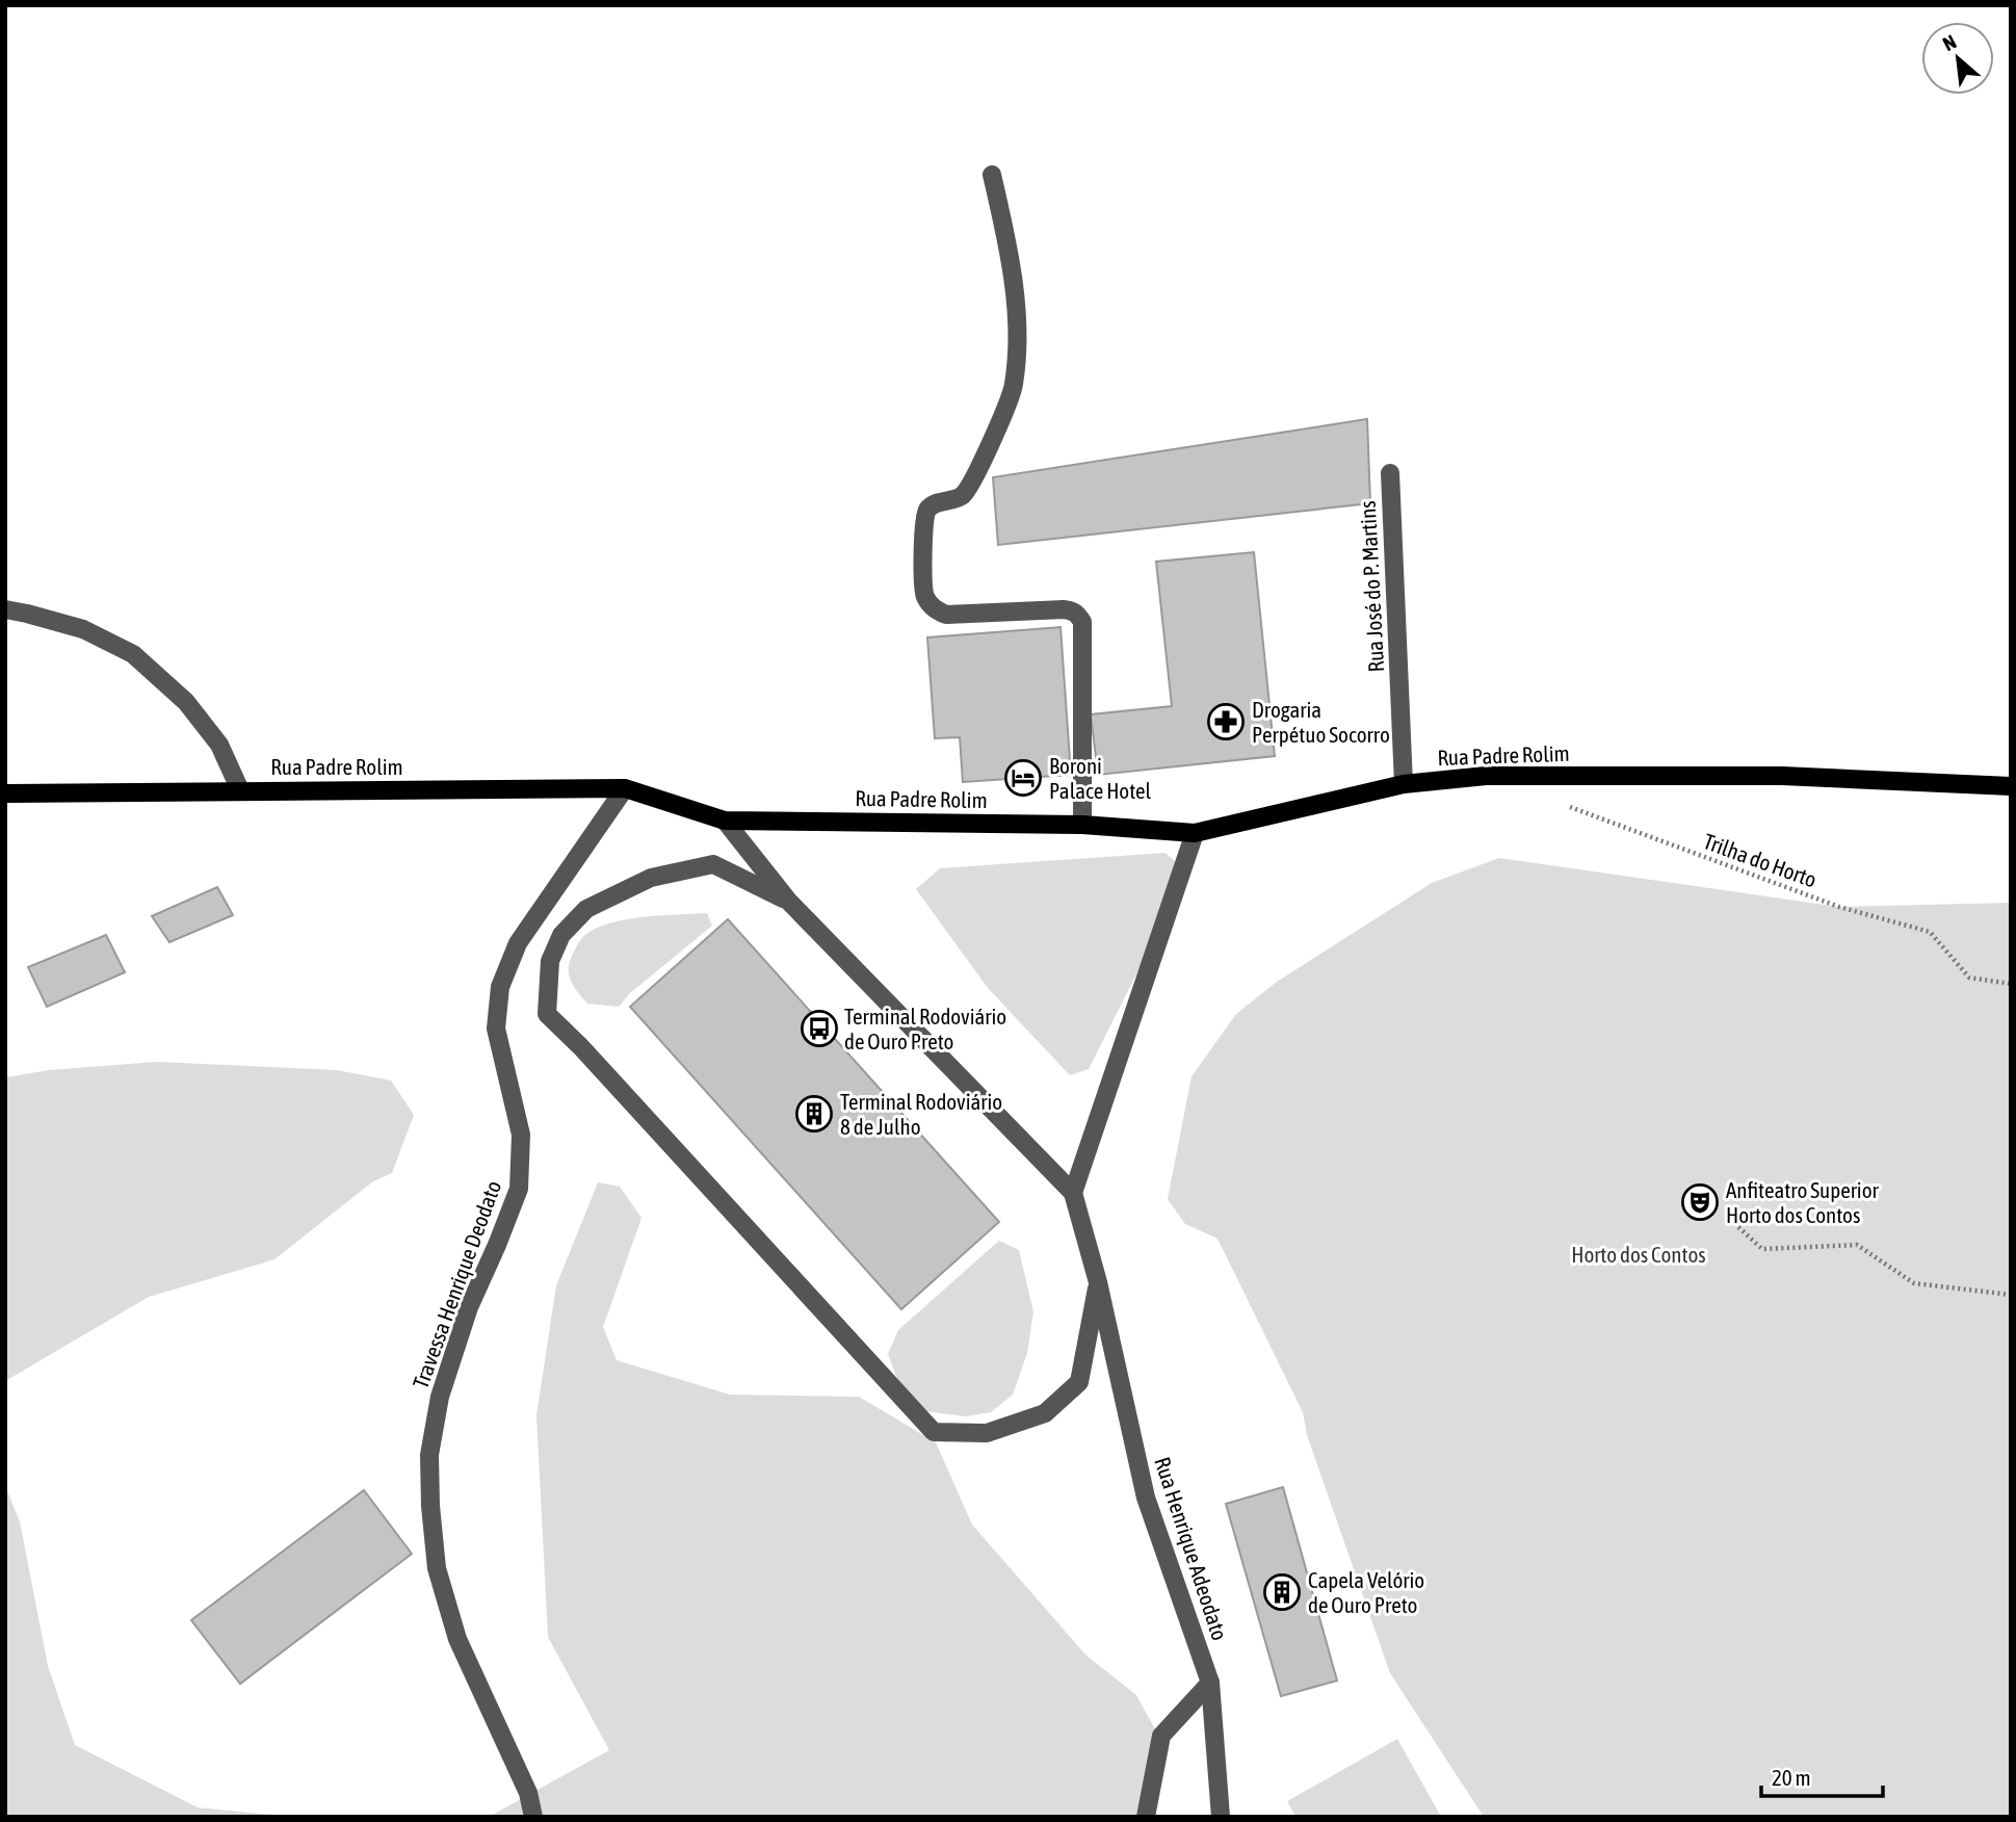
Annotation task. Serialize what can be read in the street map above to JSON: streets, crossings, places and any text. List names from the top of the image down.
{
  "streets": {
    "main road": ["Rua Padre Rolim"],
    "street": ["Rua José do P. Martins", "Travessa Henrique Deodato", "Rua Henrique Adeodato"],
    "path": ["Trilha do Horto"]
  },
  "crossings": [
    ["Rua José do P. Martins", "Rua Padre Rolim"],
    ["Rua Padre Rolim", "Travessa Henrique Deodato"]
  ],
  "parks": ["Horto dos Contos"],
  "places": {
    "pharmacy": ["Drogaria Perpétuo Socorro"],
    "hotel": ["Boroni Palace Hotel"],
    "bus stop": ["Terminal Rodoviário de Ouro Preto"],
    "building": ["Terminal Rodoviário 8 de Julho", "Capela Velório de Ouro Preto"],
    "theatre": ["Anfiteatro Superior Horto dos Contos"]
  },
  "scale_bar": "20 m",
  "north": "top left"
}
